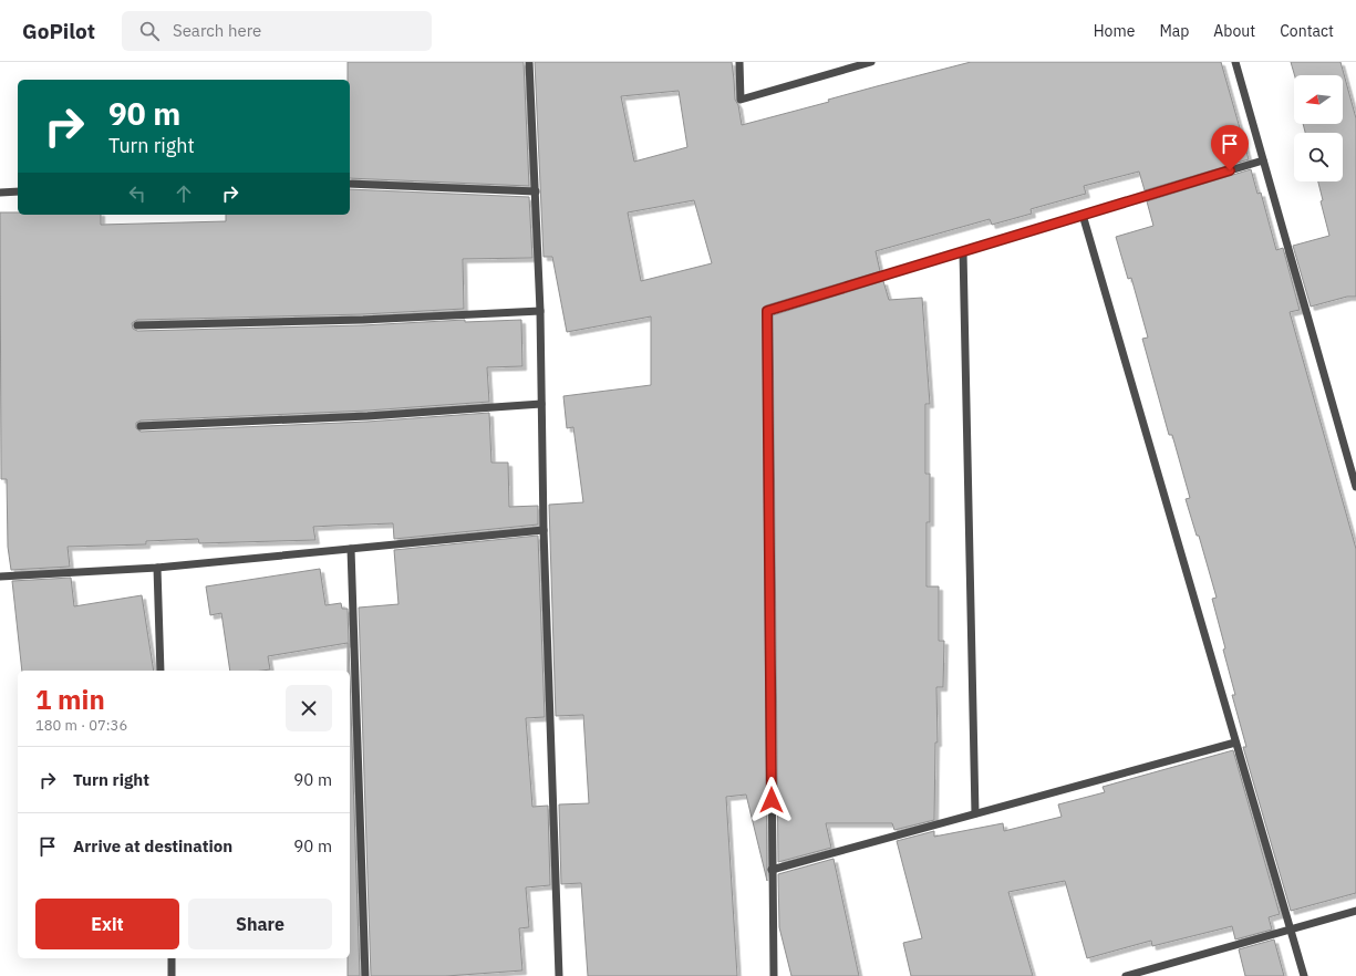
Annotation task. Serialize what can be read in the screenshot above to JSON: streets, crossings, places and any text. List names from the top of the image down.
{
  "north": "left",
  "page": {
    "header": "GoPilot",
    "search": "Search here",
    "nav": [
      "Home",
      "Map",
      "About",
      "Contact"
    ],
    "turn": ["90 m", "Turn right"],
    "heading": ["1 min", "180 m · 07:36"],
    "list": [
      {
        "name": "Turn right",
        "value": "90 m"
      },
      {
        "name": "Arrive at destination",
        "value": "90 m"
      }
    ],
    "buttons": ["Exit", "Share"]
  }
}
